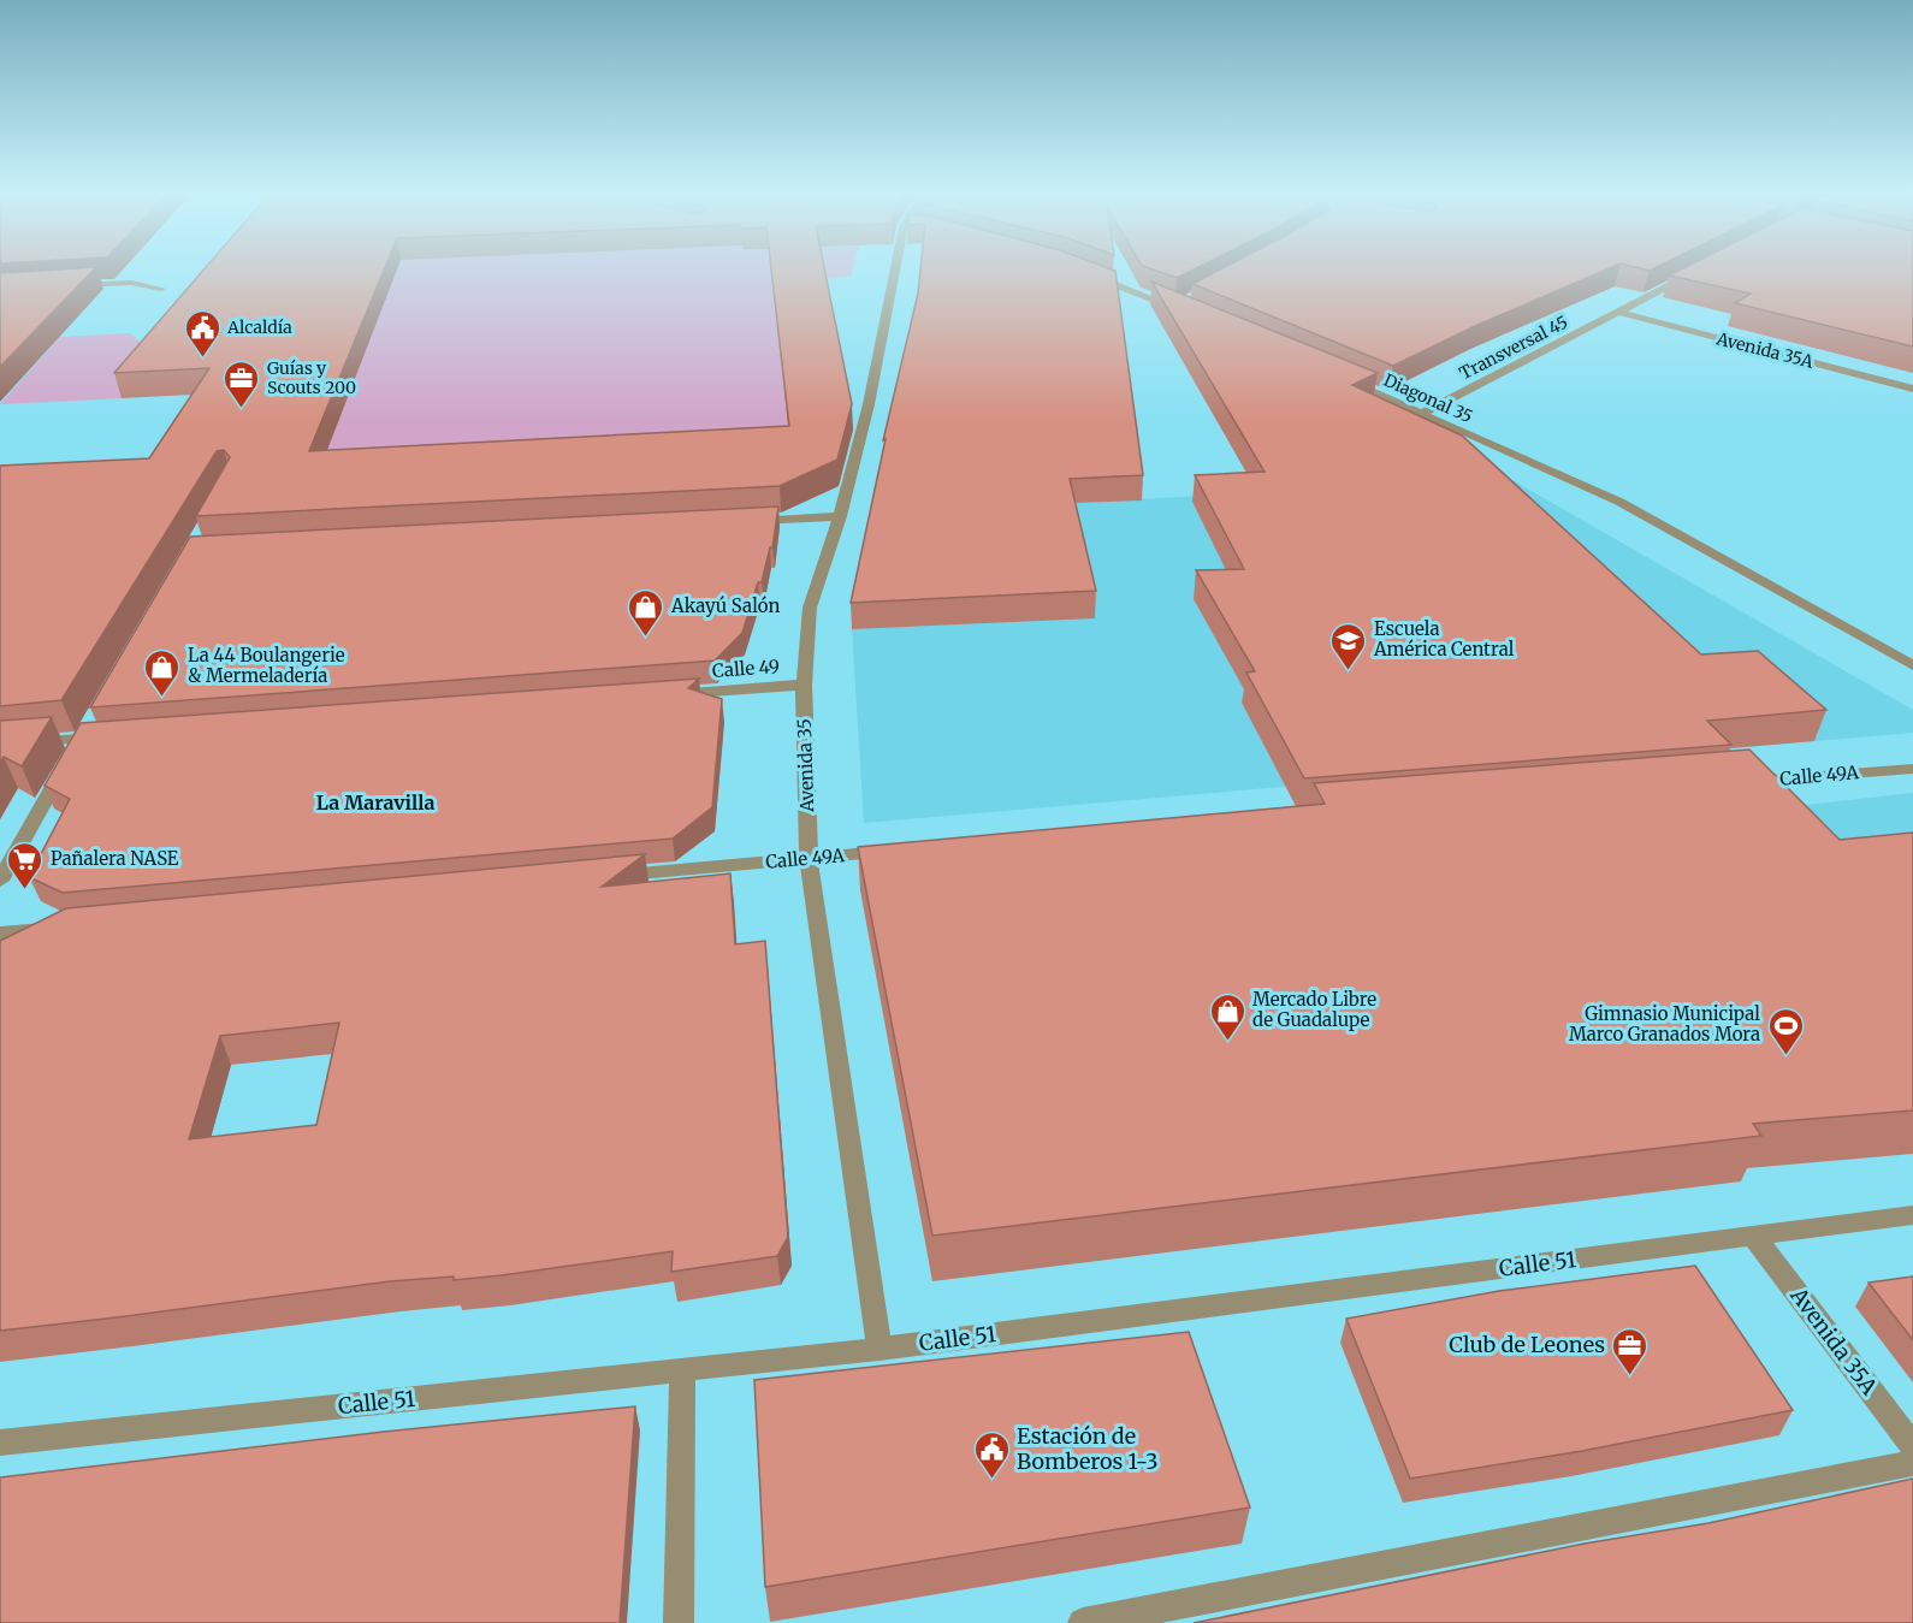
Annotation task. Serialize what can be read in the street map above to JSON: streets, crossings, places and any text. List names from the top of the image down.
{
  "streets": {
    "street": [
      "Transversal 45",
      "Avenida 35A",
      "Diagonal 35",
      "Calle 49",
      "Avenida 35",
      "Calle 49A",
      "Calle 51"
    ]
  },
  "crossings": [
    ["Transversal 45", "Avenida 35A"],
    ["Transversal 45", "Diagonal 35"],
    ["Avenida 35A", "Calle 51"],
    ["Calle 49", "Avenida 35"],
    ["Avenida 35", "Calle 49A"],
    ["Avenida 35", "Calle 51"]
  ],
  "districts": ["La Maravilla"],
  "places": {
    "public building": ["Alcaldía", "Estación de Bomberos 1-3"],
    "office": ["Guías y Scouts 200", "Club de Leones"],
    "shop": ["Akayú Salón", "La 44 Boulangerie & Mermeladería", "Mercado Libre de Guadalupe"],
    "school or university": ["Escuela América Central"],
    "supermarket": ["Pañalera NASE"],
    "sports": ["Gimnasio Municipal Marco Granados Mora"]
  }
}
